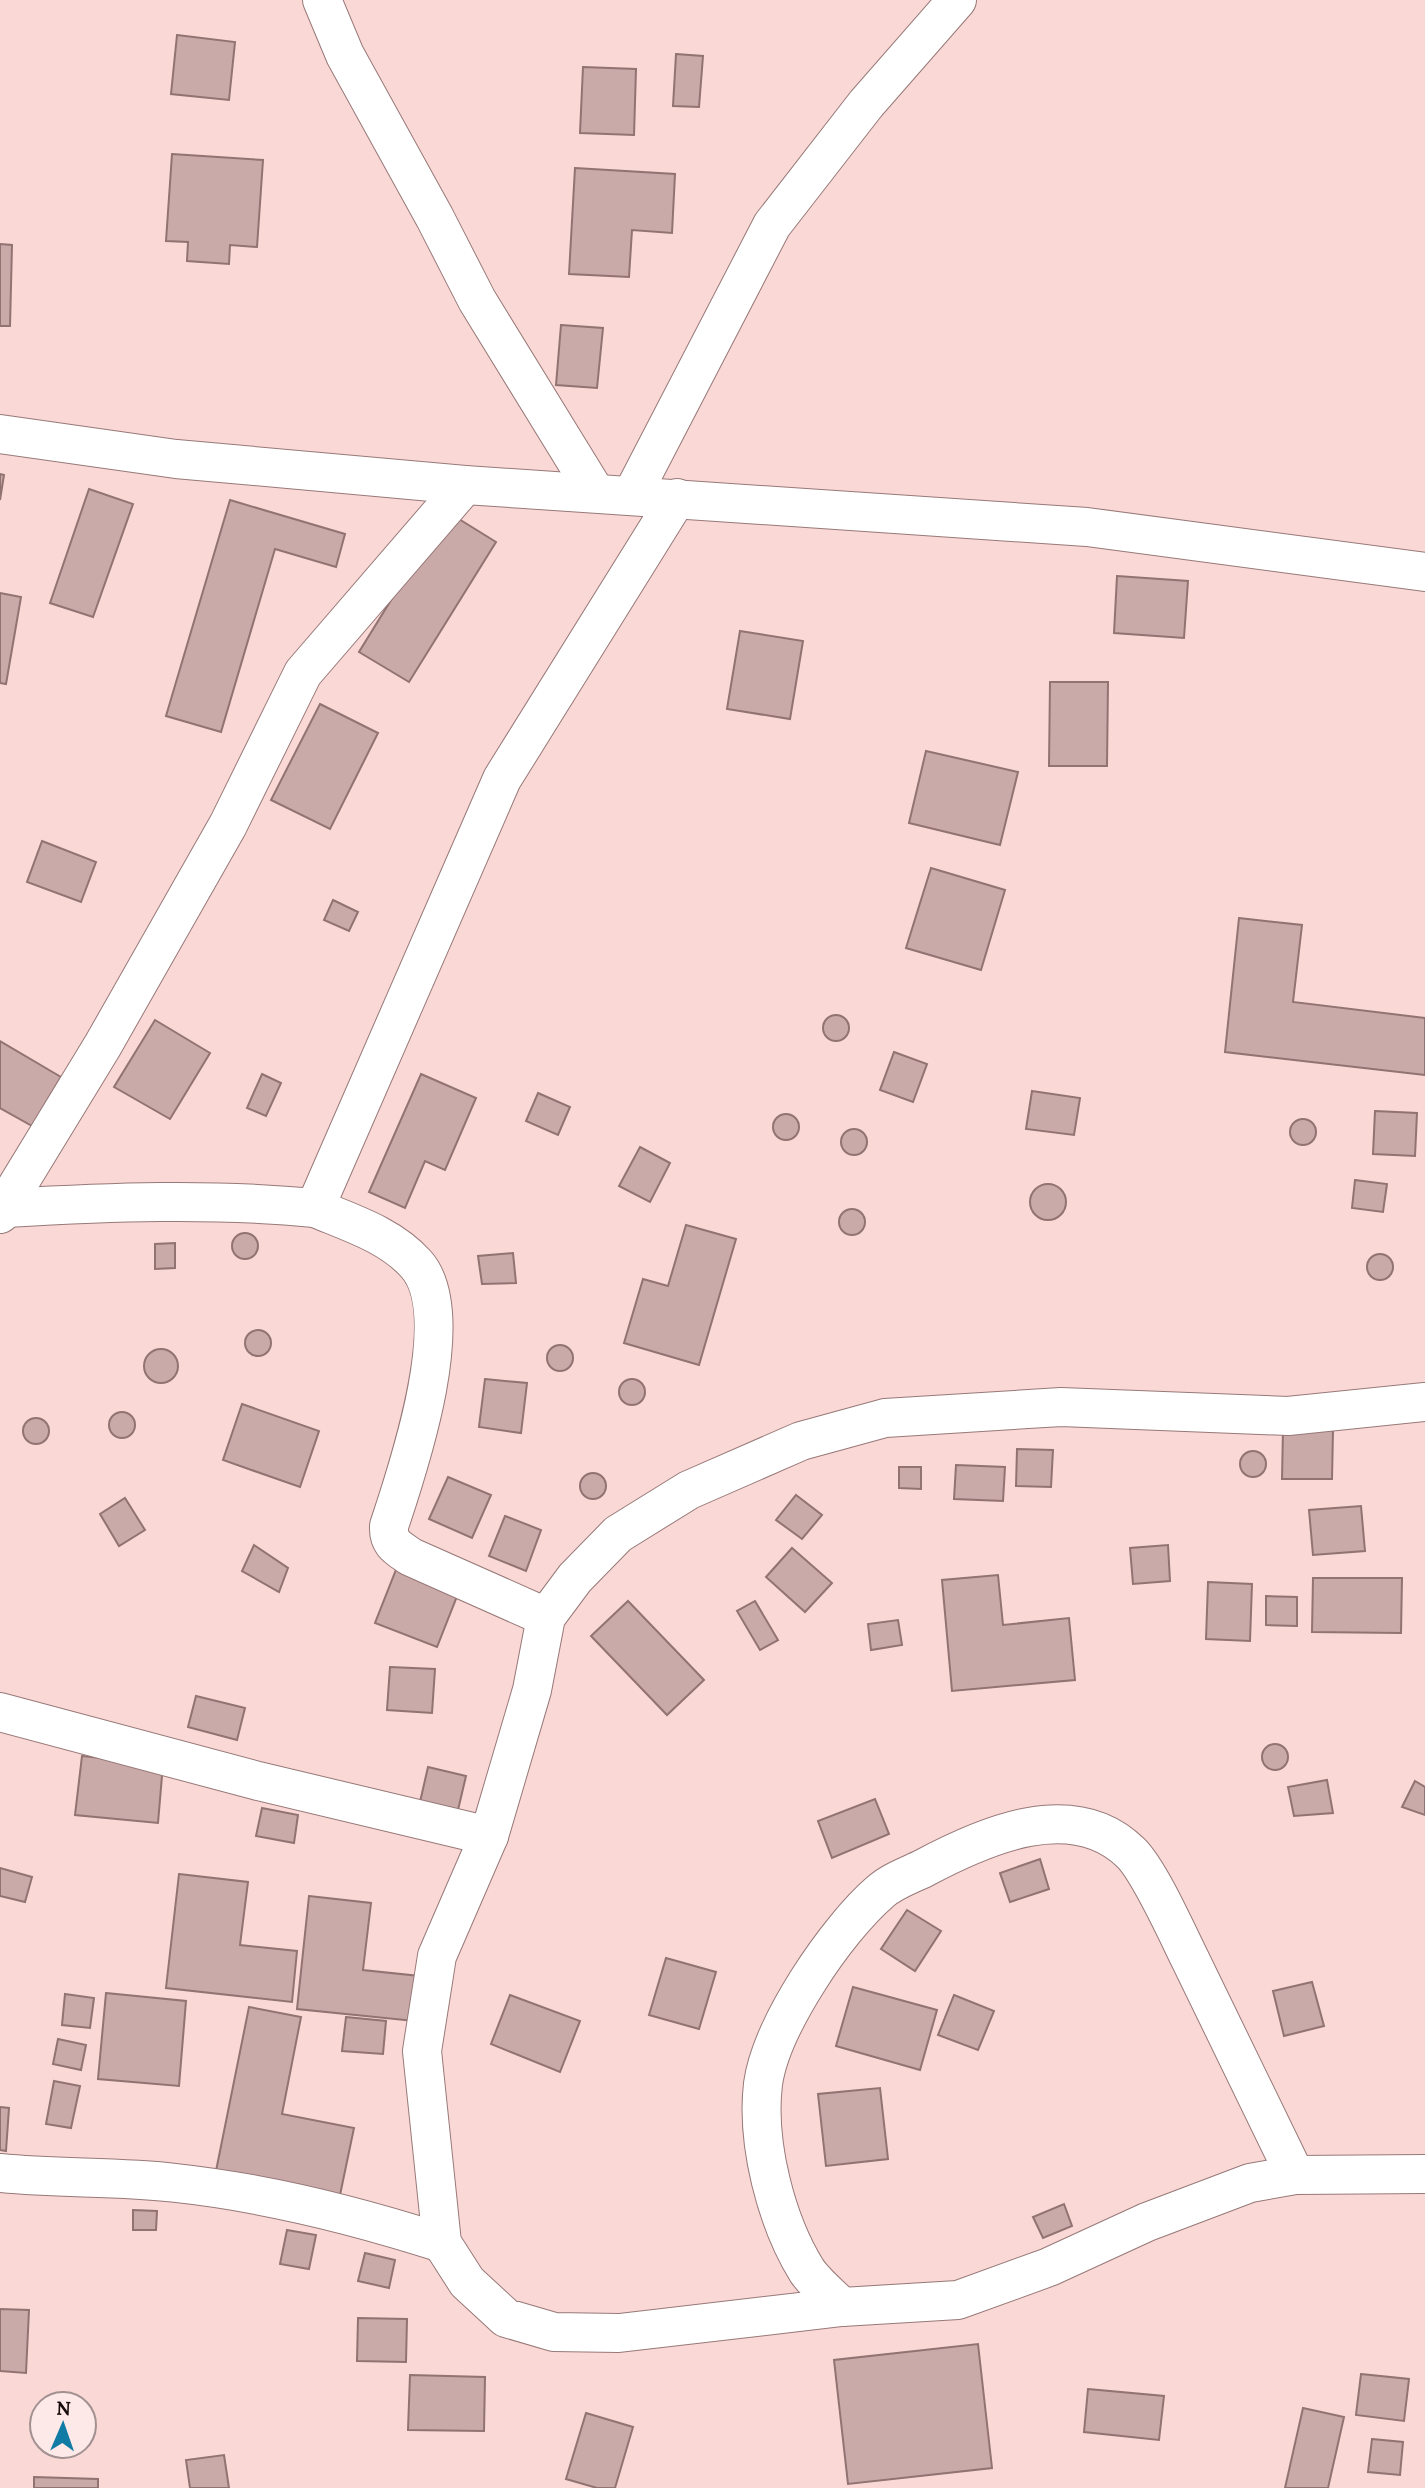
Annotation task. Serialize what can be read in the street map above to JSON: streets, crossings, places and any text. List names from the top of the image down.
{
  "north": "top"
}
